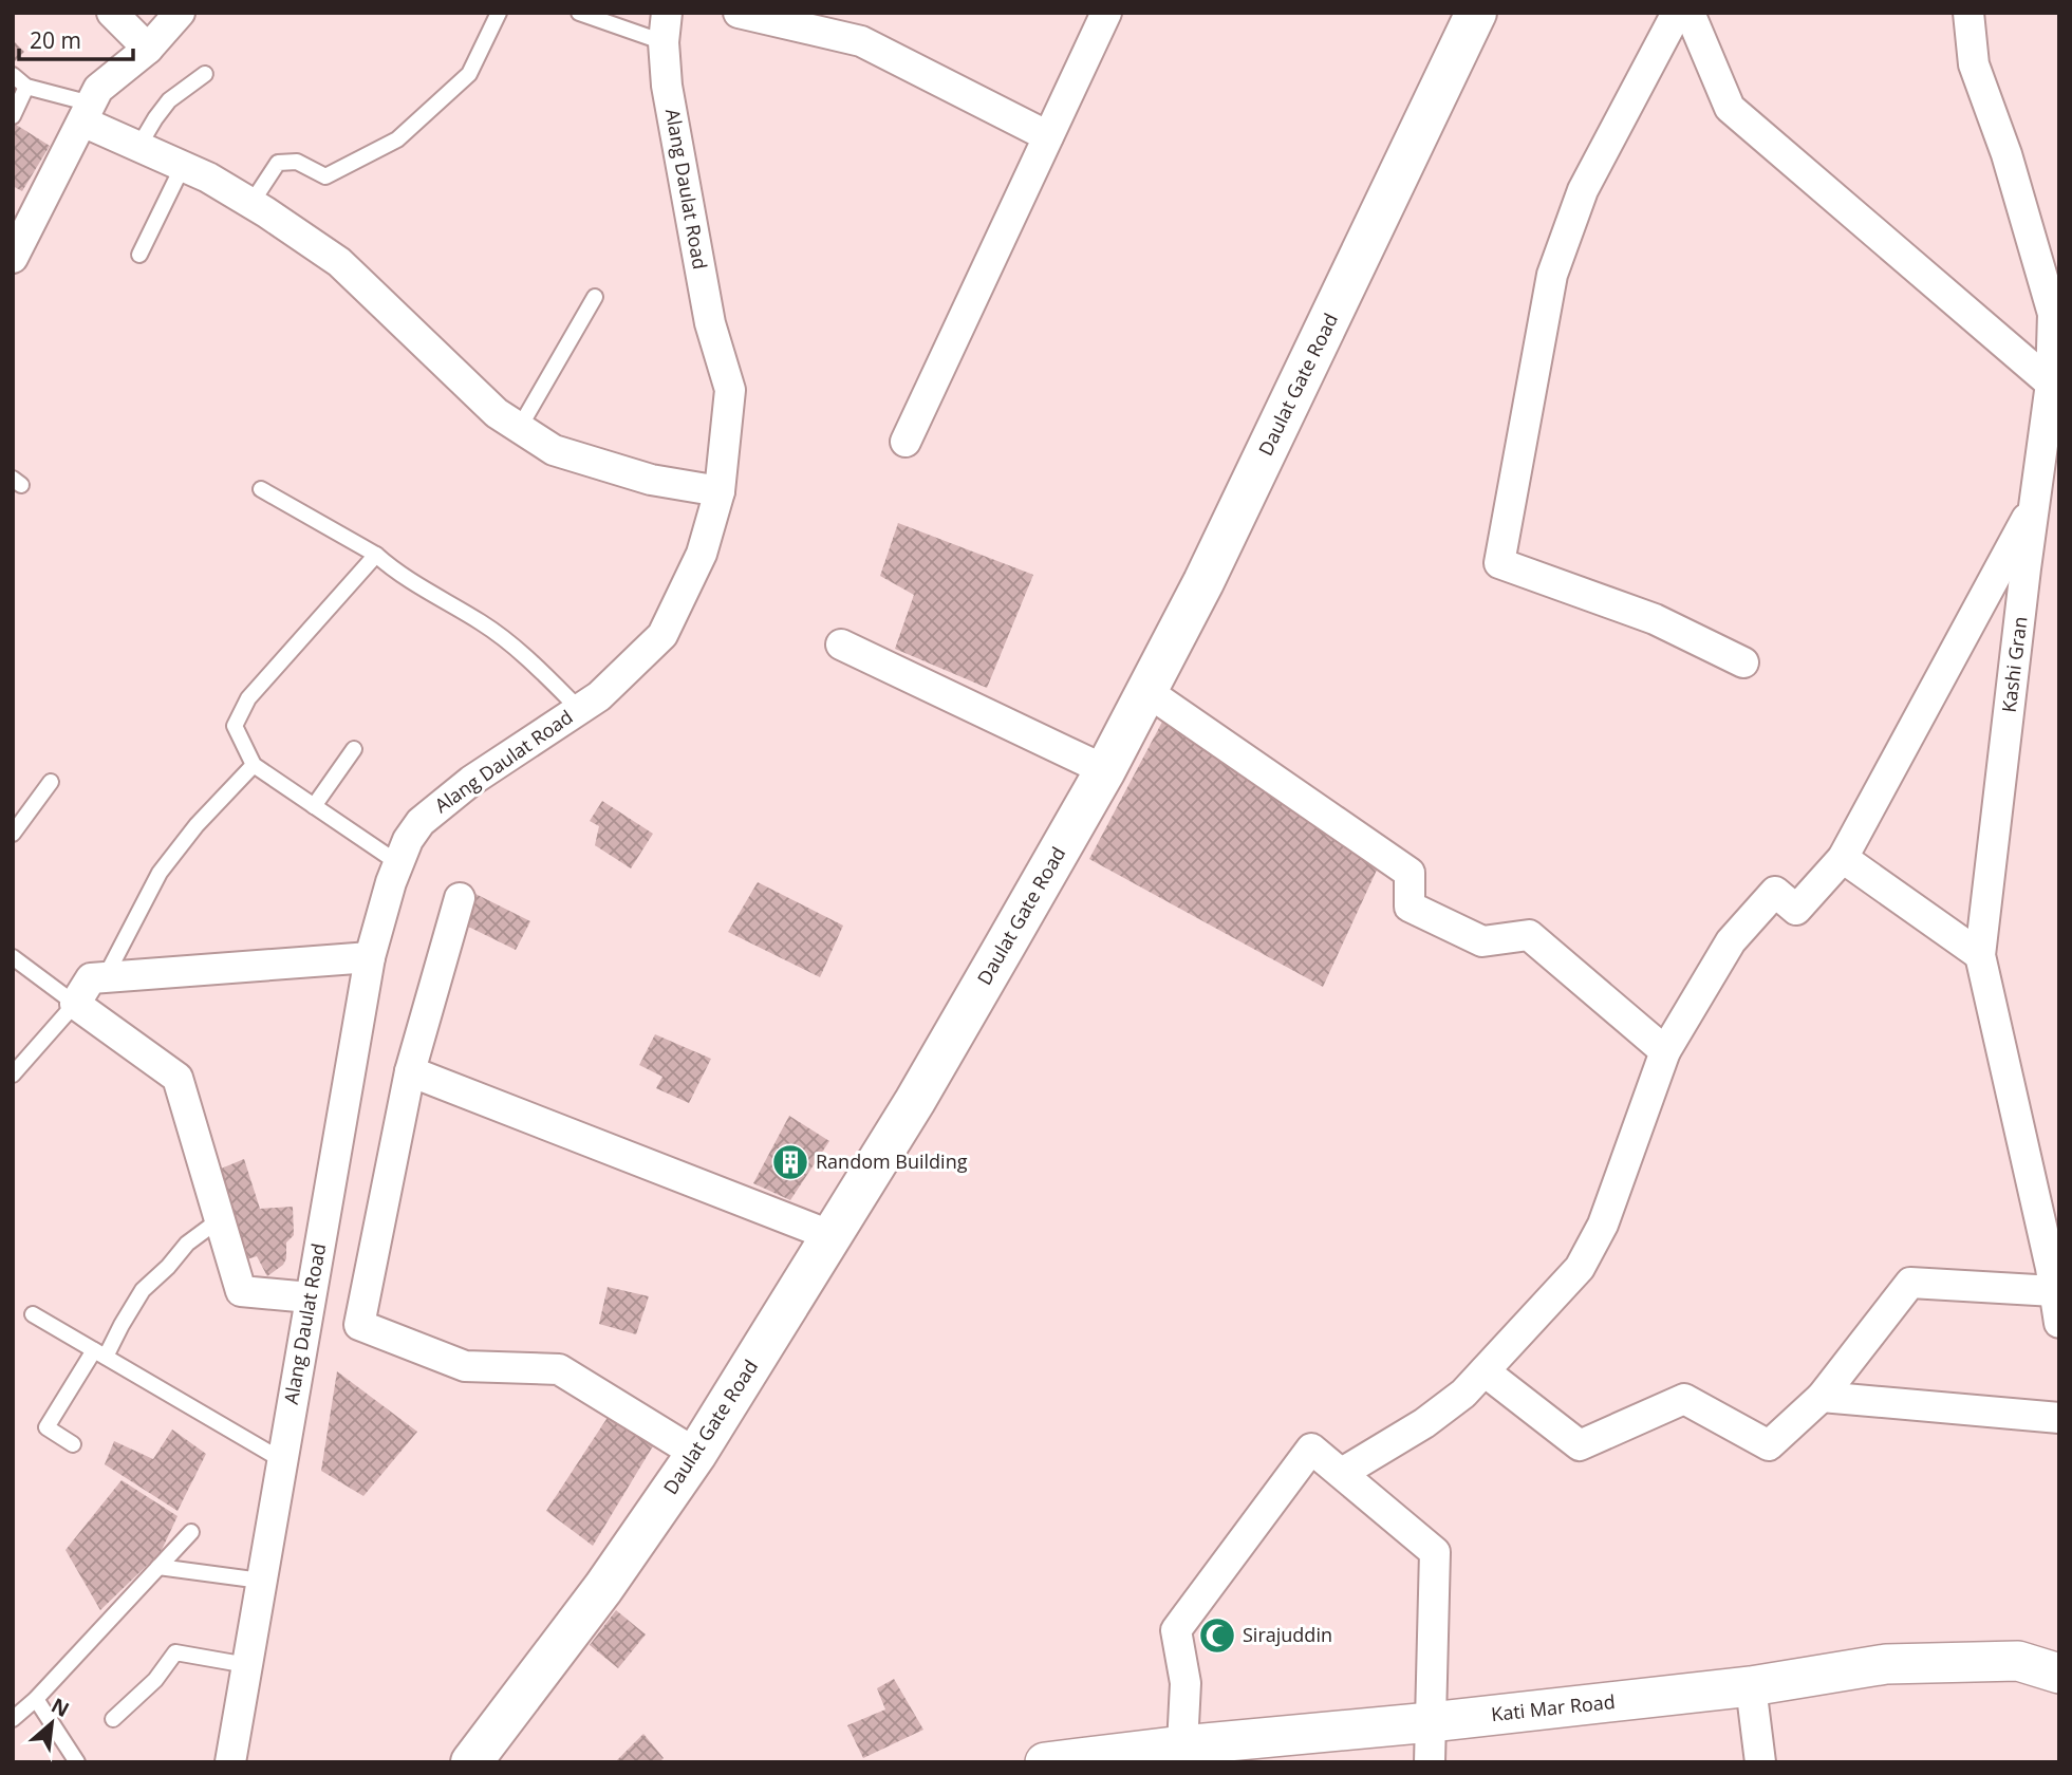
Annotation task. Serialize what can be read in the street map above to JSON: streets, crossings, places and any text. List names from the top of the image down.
{
  "streets": {
    "main road": ["Daulat Gate Road"],
    "street": ["Alang Daulat Road", "Kashi Gran", "Kati Mar Road"]
  },
  "places": {
    "building": ["Random Building"],
    "mosque": ["Sirajuddin"]
  },
  "scale_bar": "20 m",
  "north": "top right"
}
